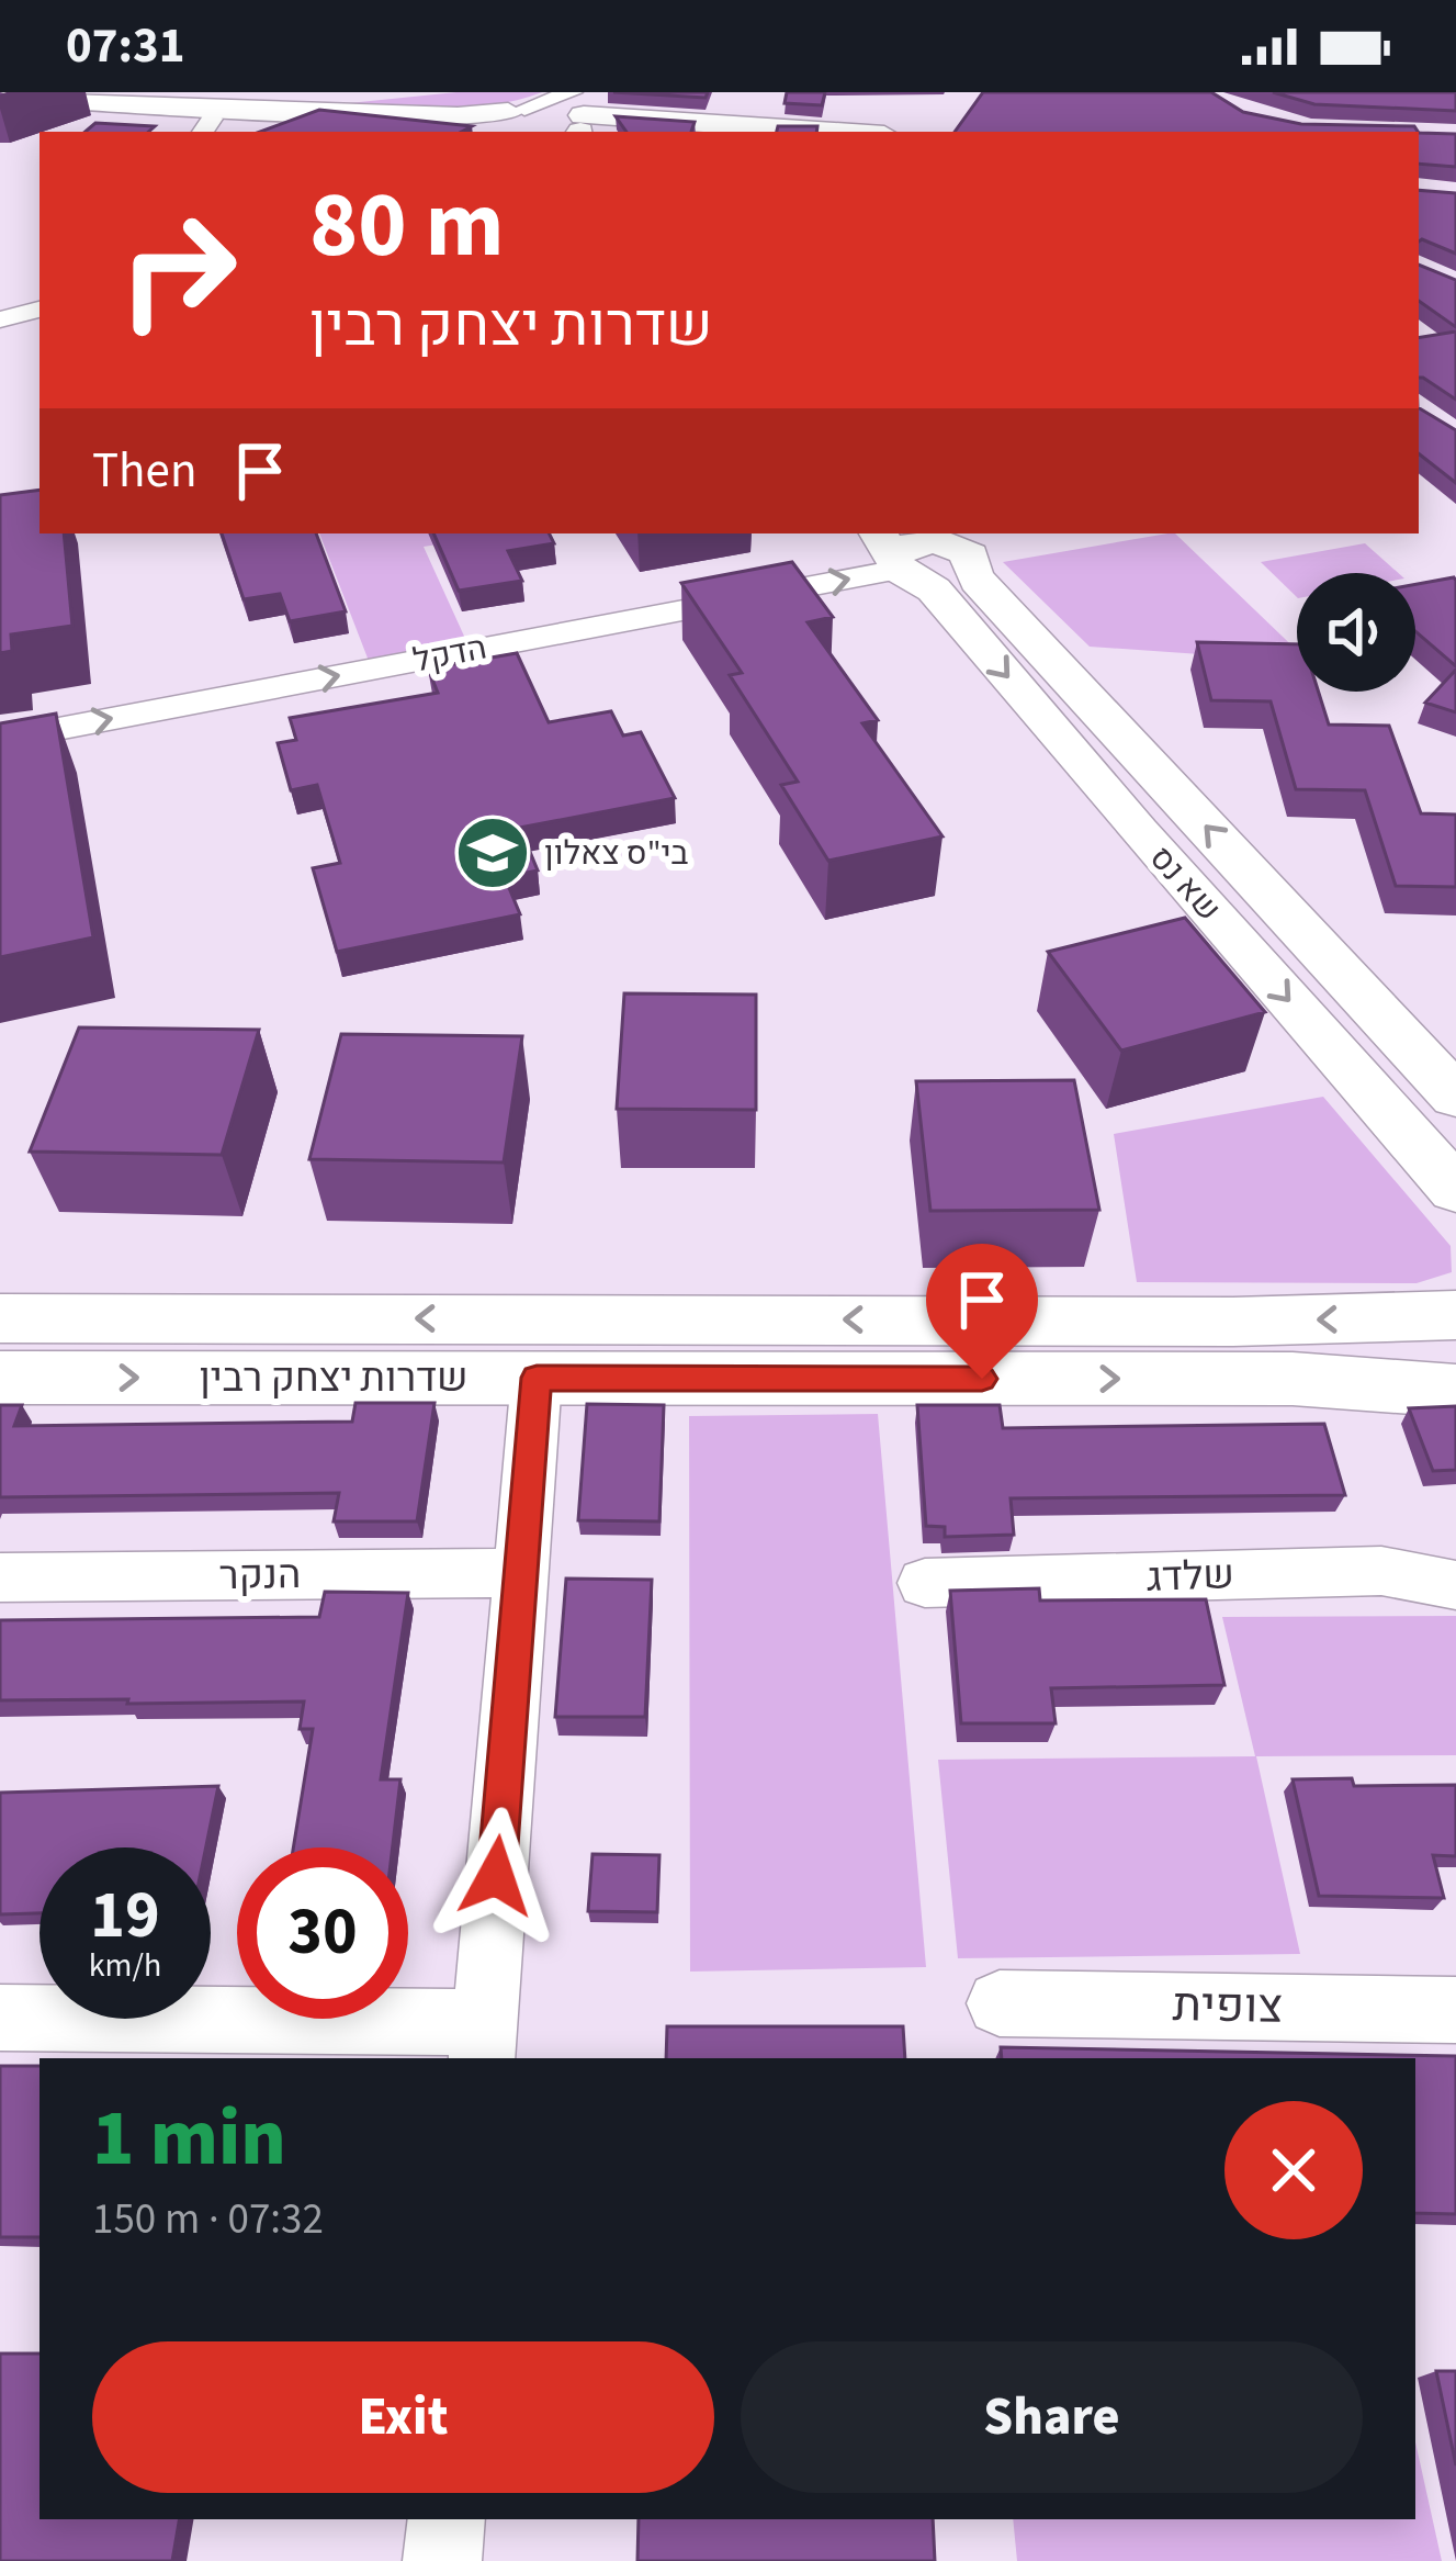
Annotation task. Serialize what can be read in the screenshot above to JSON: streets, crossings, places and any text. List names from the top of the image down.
{
  "streets": {
    "street": [
      "הדקל",
      "שא נס",
      "שדרות יצחק רבין",
      "הנקר",
      "שלדג",
      "צופית"
    ]
  },
  "crossings": [
    ["הדקל", "שא נס"]
  ],
  "one_way": ["הדקל"],
  "places": {
    "school or university": ["בי\"ס צאלון"]
  },
  "page": {
    "status": "07:31",
    "turn": ["80 m", "שדרות יצחק רבין"],
    "then": "Then",
    "speed": "19 km/h",
    "limit": "30",
    "heading": ["1 min", "150 m · 07:32"],
    "buttons": ["Exit", "Share"]
  }
}
